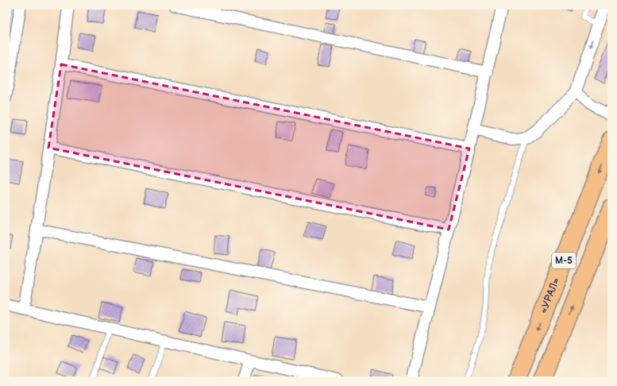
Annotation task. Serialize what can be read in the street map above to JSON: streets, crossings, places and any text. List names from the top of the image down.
{
  "streets": {
    "highway": ["М-5", "«УРАЛ»"]
  }
}
